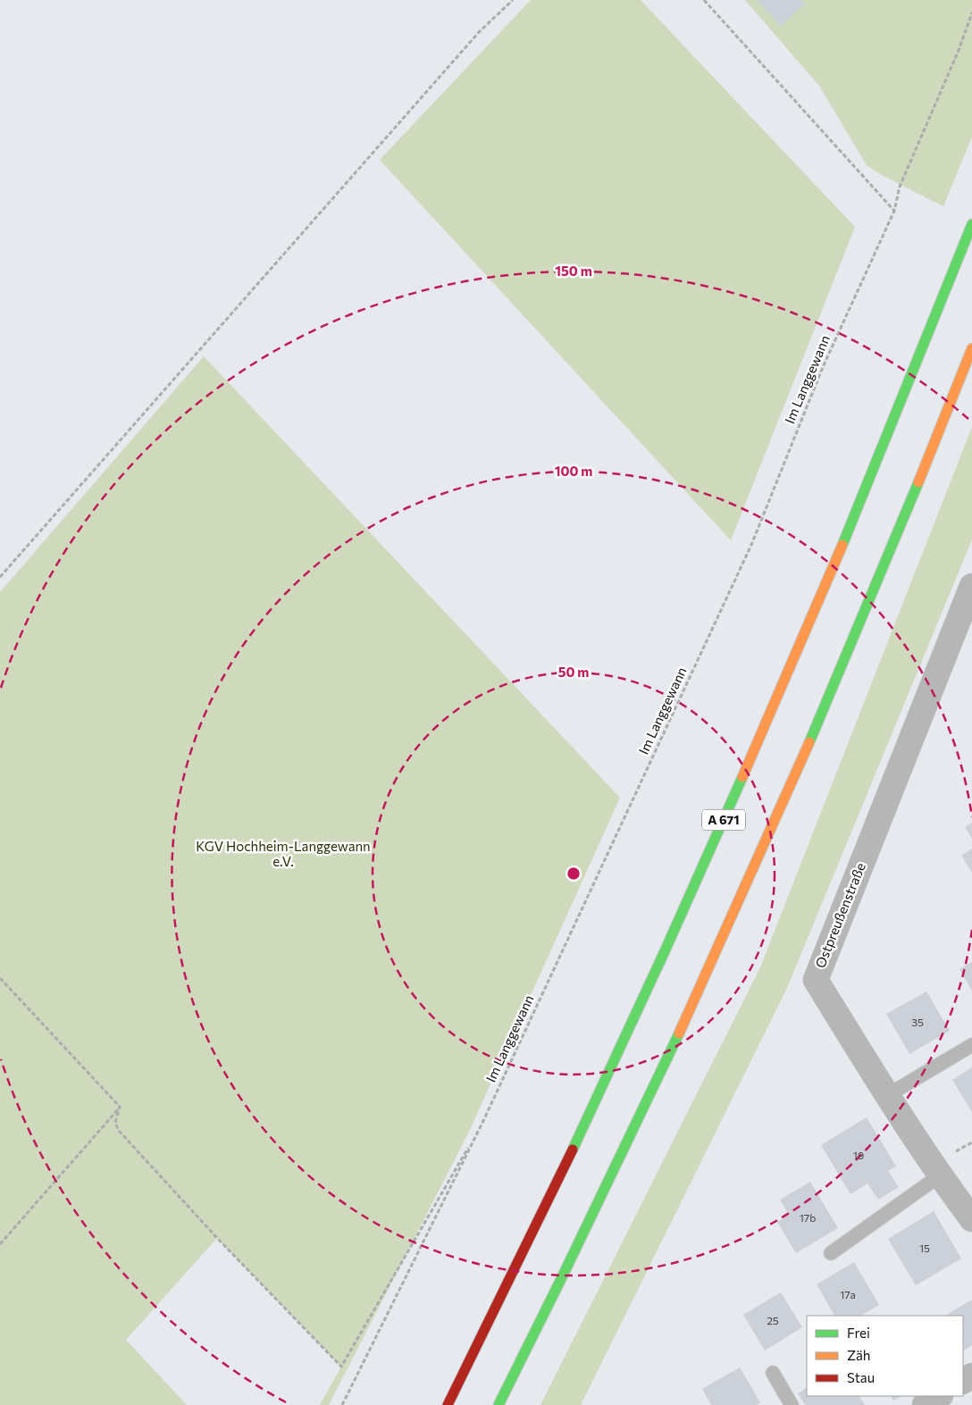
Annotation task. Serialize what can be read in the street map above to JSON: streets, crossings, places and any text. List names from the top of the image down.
{
  "streets": {
    "highway": ["A 671"],
    "street": ["Ostpreußenstraße"],
    "path": ["Im Langgewann"]
  },
  "parks": ["KGV Hochheim-Langgewann e.V."],
  "house_numbers": [
    "35",
    "19",
    "17b",
    "15",
    "17a",
    "25"
  ],
  "legend": ["Frei", "Zäh", "Stau"],
  "rings": ["150 m", "100 m", "50 m"]
}
